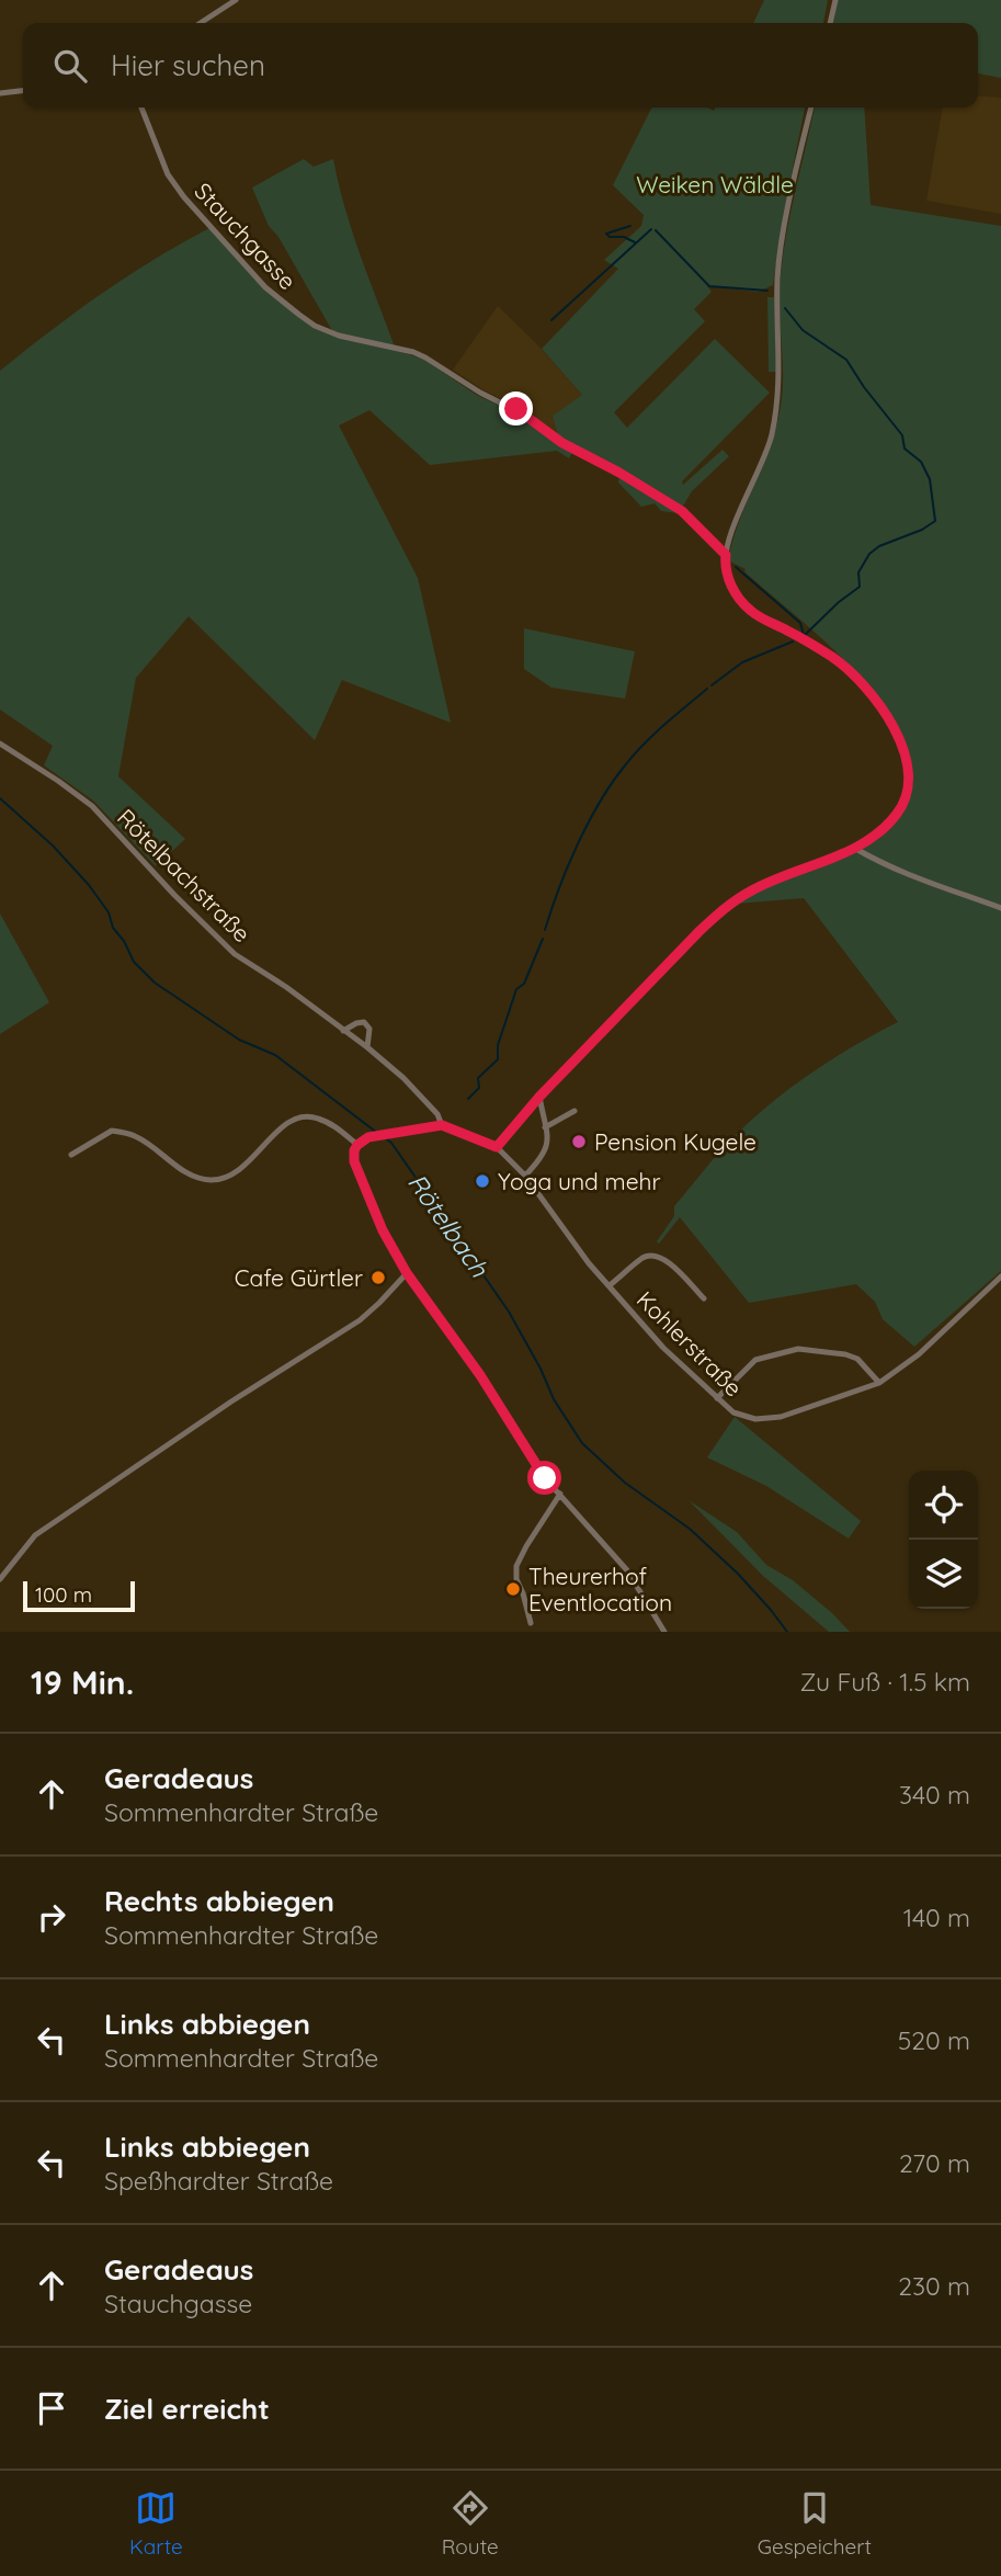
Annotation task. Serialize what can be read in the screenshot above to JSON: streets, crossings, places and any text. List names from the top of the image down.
{
  "streets": {
    "street": ["Stauchgasse", "Rötelbachstraße", "Kohlerstraße"]
  },
  "water": ["Rötelbach"],
  "parks": ["Weiken Wäldle"],
  "places": [
    "Pension Kugele",
    "Yoga und mehr",
    "Cafe Gürtler",
    "Theurerhof Eventlocation"
  ],
  "scale_bar": "100 m",
  "page": {
    "search": "Hier suchen",
    "scale": "100 m",
    "heading": ["19 Min.", "Zu Fuß · 1.5 km"],
    "list": [
      ["Geradeaus", "Sommenhardter Straße", "340 m"],
      ["Rechts abbiegen", "Sommenhardter Straße", "140 m"],
      ["Links abbiegen", "Sommenhardter Straße", "520 m"],
      ["Links abbiegen", "Speßhardter Straße", "270 m"],
      ["Geradeaus", "Stauchgasse", "230 m"],
      "Ziel erreicht"
    ],
    "nav": ["Karte", "Route", "Gespeichert"]
  }
}
